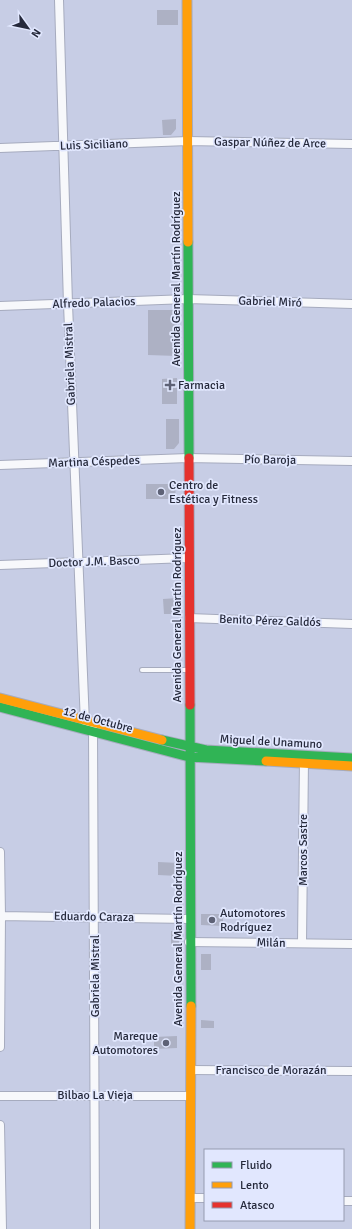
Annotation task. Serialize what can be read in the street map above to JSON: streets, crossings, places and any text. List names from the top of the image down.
{
  "streets": {
    "main road": ["Avenida General Martín Rodríguez", "12 de Octubre", "Miguel de Unamuno"],
    "street": [
      "Gaspar Núñez de Arce",
      "Luis Siciliano",
      "Gabriel Miró",
      "Alfredo Palacios",
      "Gabriela Mistral",
      "Pío Baroja",
      "Martina Céspedes",
      "Doctor J.M. Basco",
      "Benito Pérez Galdós",
      "Marcos Sastre",
      "Eduardo Caraza",
      "Milán",
      "Francisco de Morazán",
      "Bilbao La Vieja"
    ]
  },
  "crossings": [
    ["Gaspar Núñez de Arce", "Luis Siciliano"],
    ["Gaspar Núñez de Arce", "Avenida General Martín Rodríguez"],
    ["Luis Siciliano", "Avenida General Martín Rodríguez"],
    ["Luis Siciliano", "Gabriela Mistral"],
    ["Avenida General Martín Rodríguez", "Gabriel Miró"],
    ["Avenida General Martín Rodríguez", "Alfredo Palacios"],
    ["Avenida General Martín Rodríguez", "Pío Baroja"],
    ["Avenida General Martín Rodríguez", "Martina Céspedes"],
    ["Avenida General Martín Rodríguez", "Doctor J.M. Basco"],
    ["Avenida General Martín Rodríguez", "Benito Pérez Galdós"],
    ["Avenida General Martín Rodríguez", "12 de Octubre"],
    ["Avenida General Martín Rodríguez", "Miguel de Unamuno"],
    ["Avenida General Martín Rodríguez", "Eduardo Caraza"],
    ["Avenida General Martín Rodríguez", "Milán"],
    ["Avenida General Martín Rodríguez", "Francisco de Morazán"],
    ["Avenida General Martín Rodríguez", "Bilbao La Vieja"],
    ["Gabriel Miró", "Alfredo Palacios"],
    ["Alfredo Palacios", "Gabriela Mistral"],
    ["Gabriela Mistral", "Martina Céspedes"],
    ["Gabriela Mistral", "Doctor J.M. Basco"],
    ["Gabriela Mistral", "12 de Octubre"],
    ["Gabriela Mistral", "Eduardo Caraza"],
    ["Gabriela Mistral", "Bilbao La Vieja"],
    ["Pío Baroja", "Martina Céspedes"],
    ["12 de Octubre", "Miguel de Unamuno"],
    ["Miguel de Unamuno", "Marcos Sastre"],
    ["Marcos Sastre", "Milán"]
  ],
  "places": {
    "health": ["Farmacia"],
    "other": ["Centro de Estética y Fitness", "Automotores Rodríguez", "Mareque Automotores"]
  },
  "legend": ["Fluido", "Lento", "Atasco"],
  "north": "bottom right"
}
